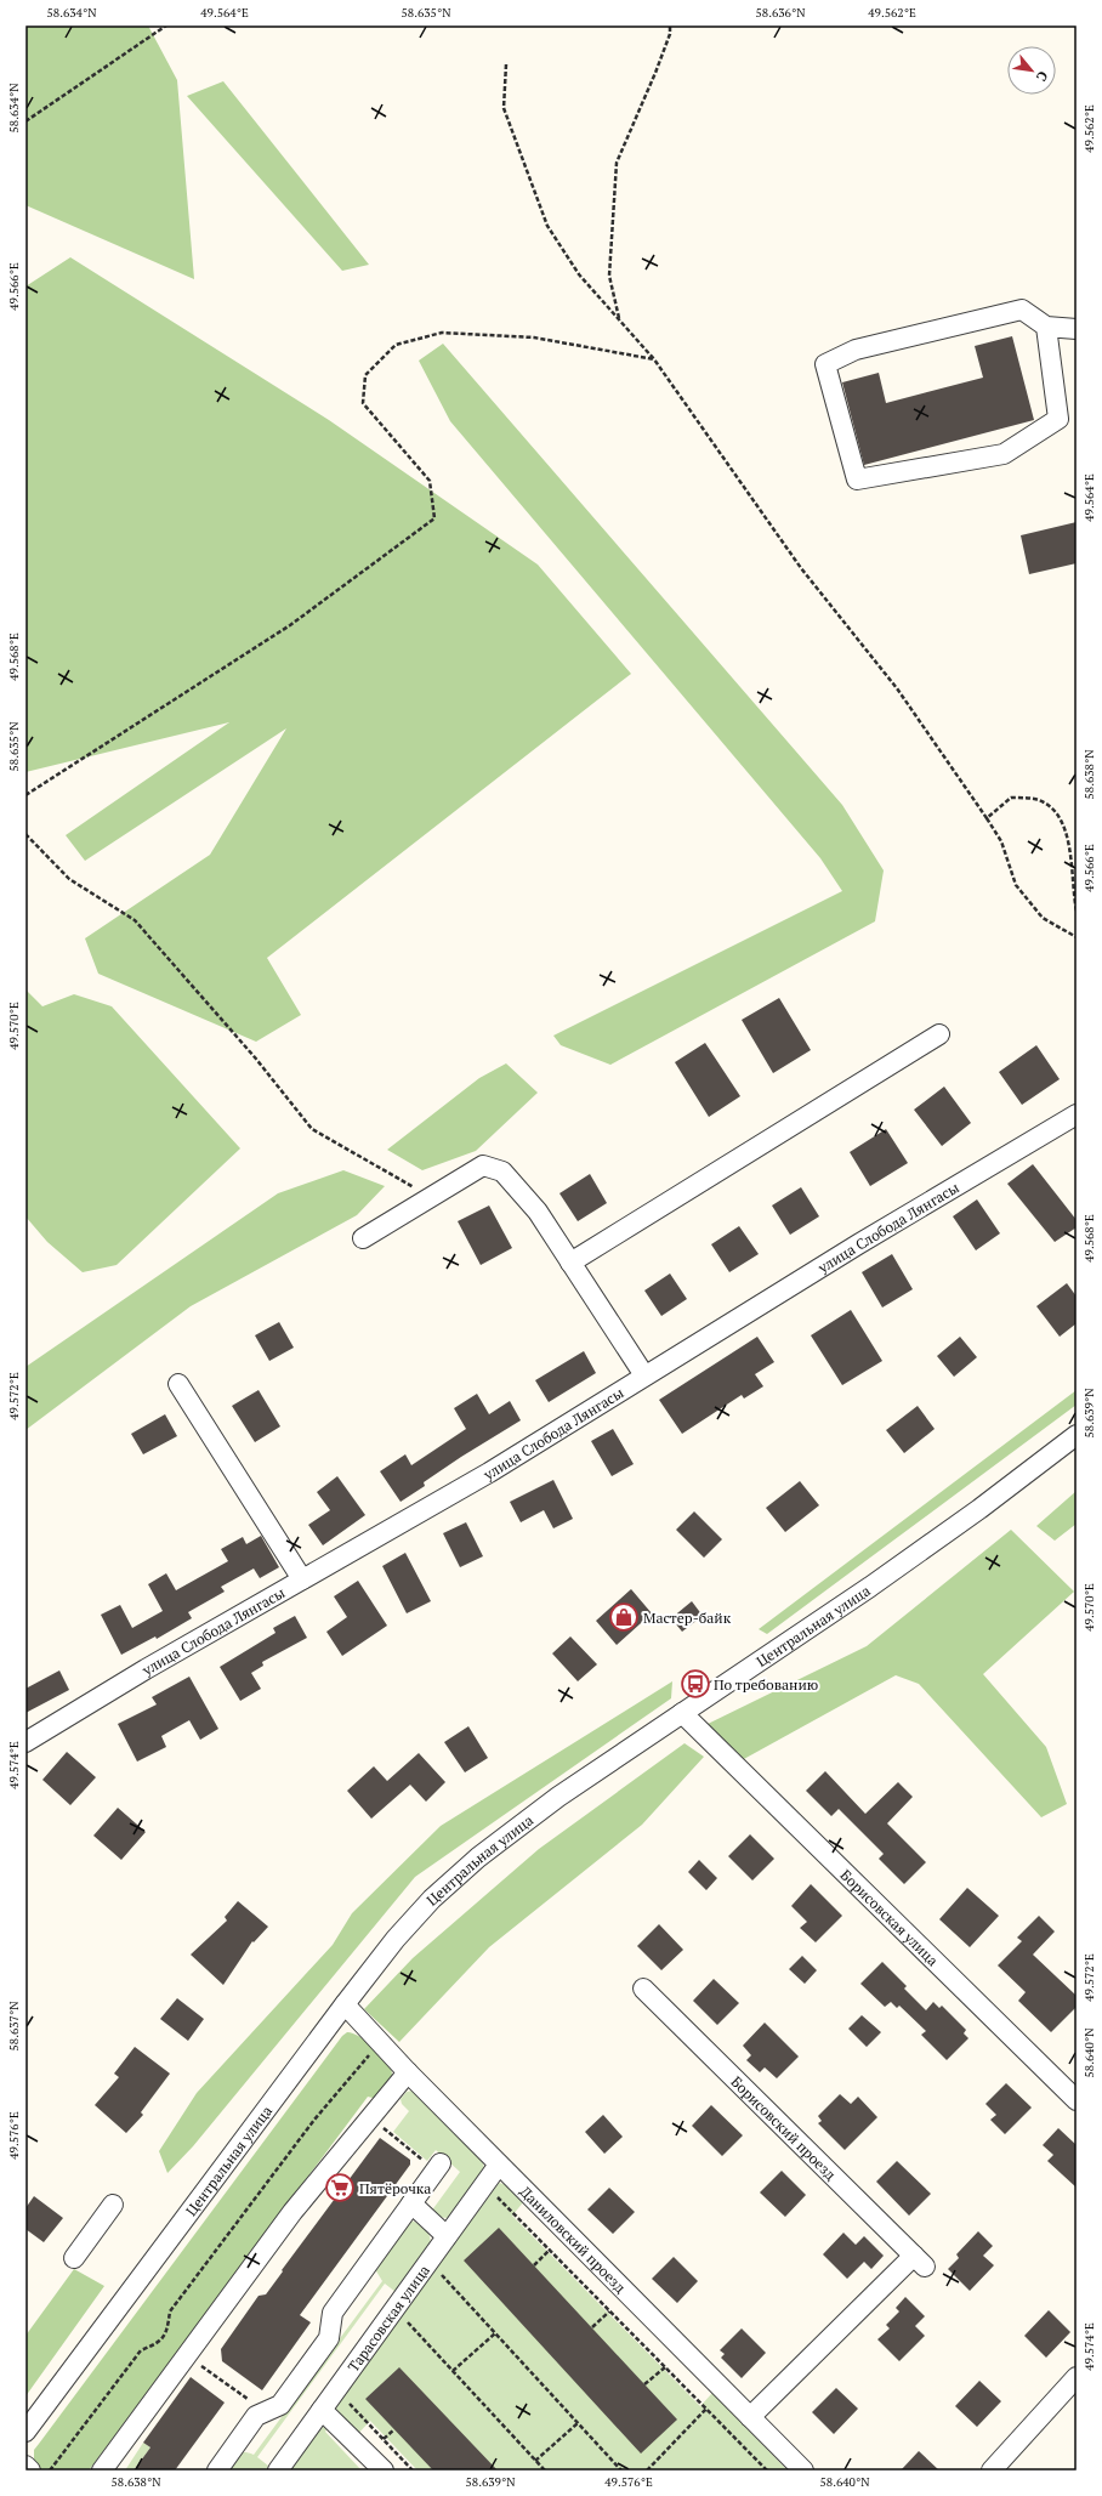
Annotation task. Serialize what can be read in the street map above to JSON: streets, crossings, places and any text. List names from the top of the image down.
{
  "streets": {
    "street": [
      "улица Слобода Лянгасы",
      "Центральная улица",
      "Борисовская улица",
      "Борисовский проезд",
      "Даниловский проезд",
      "Тарасовская улица"
    ]
  },
  "crossings": [
    ["Центральная улица", "Борисовская улица"],
    ["Центральная улица", "Даниловский проезд"],
    ["Борисовский проезд", "Даниловский проезд"],
    ["Даниловский проезд", "Тарасовская улица"]
  ],
  "places": {
    "shop": ["Мастер-байк"],
    "bus stop": ["По требованию"],
    "supermarket": ["Пятёрочка"]
  },
  "north": "bottom right",
  "coordinates": [
    "58.634°N",
    "49.564°E",
    "58.635°N",
    "58.636°N",
    "49.562°E",
    "49.566°E",
    "49.568°E",
    "58.638°N",
    "49.570°E",
    "49.572°E",
    "58.639°N",
    "49.574°E",
    "58.637°N",
    "58.640°N",
    "49.576°E"
  ]
}
